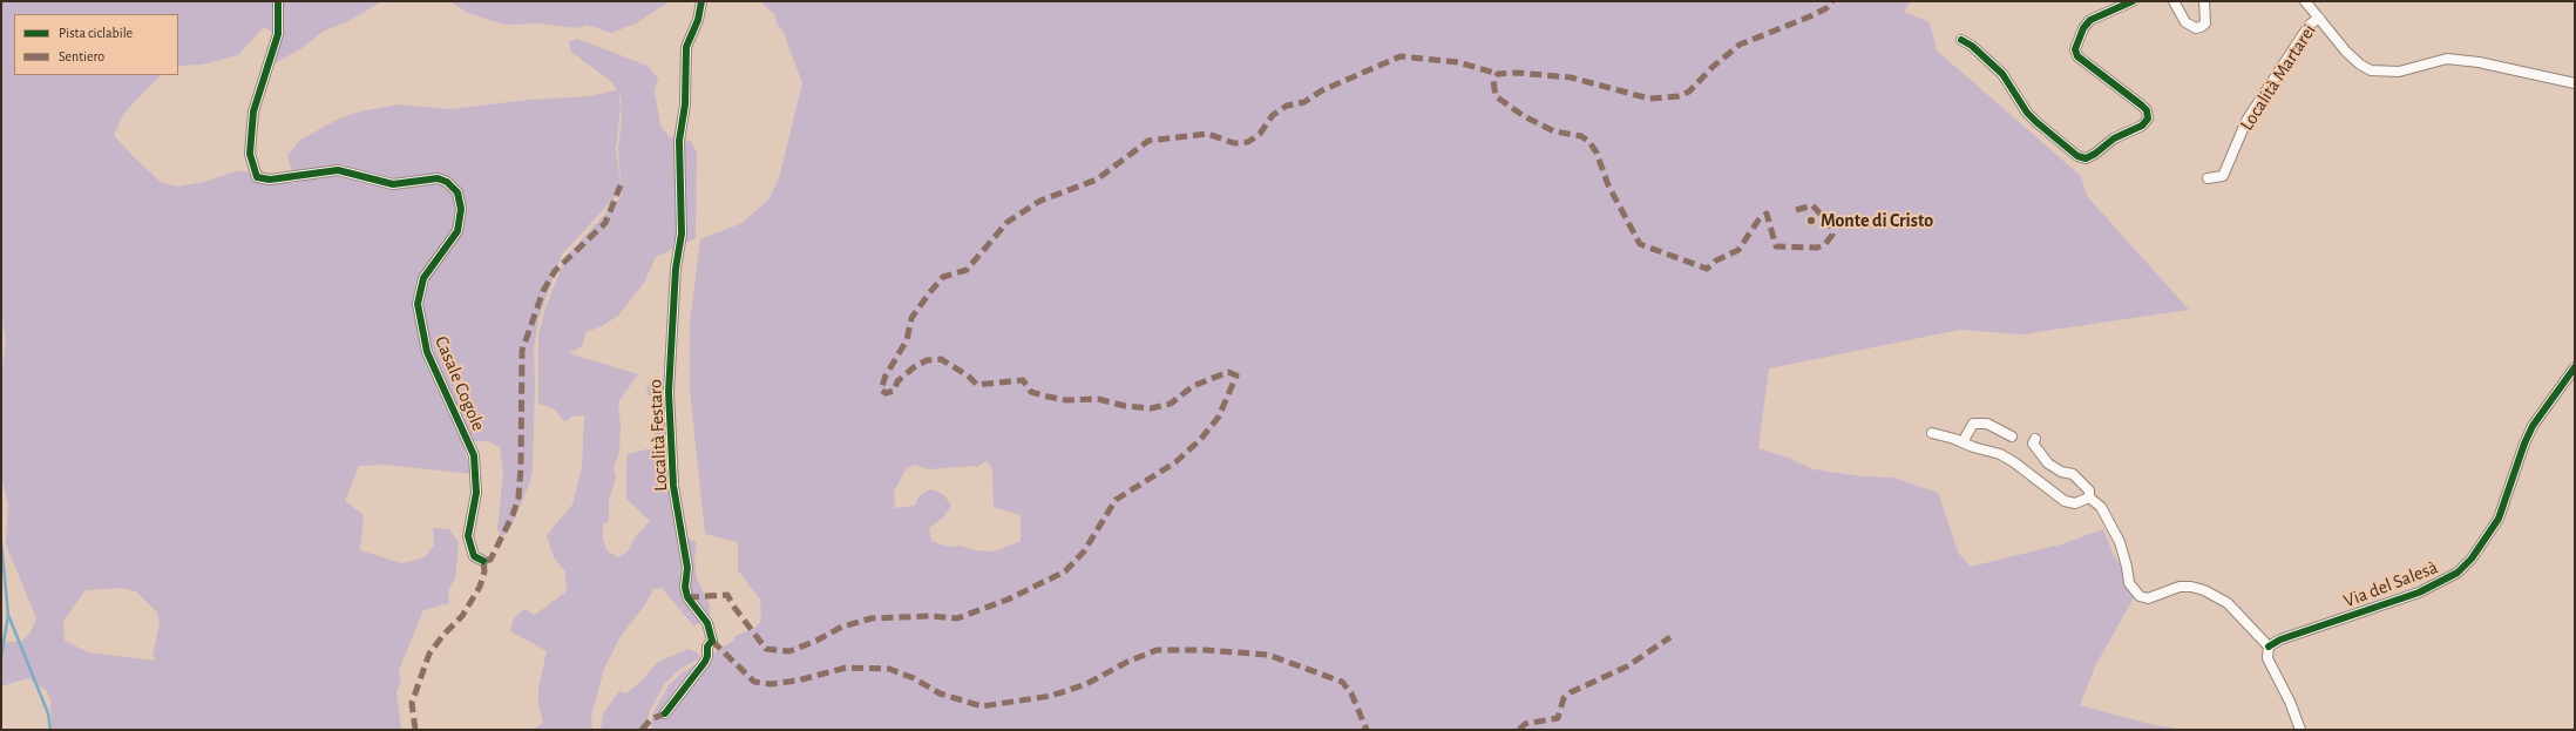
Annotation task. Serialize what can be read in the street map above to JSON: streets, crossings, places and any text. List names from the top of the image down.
{
  "streets": {
    "street": [
      "Località Martarei",
      "Casale Cogole",
      "Località Festaro",
      "Via del Salesà"
    ]
  },
  "places": ["Monte di Cristo"],
  "legend": ["Pista ciclabile", "Sentiero"]
}
